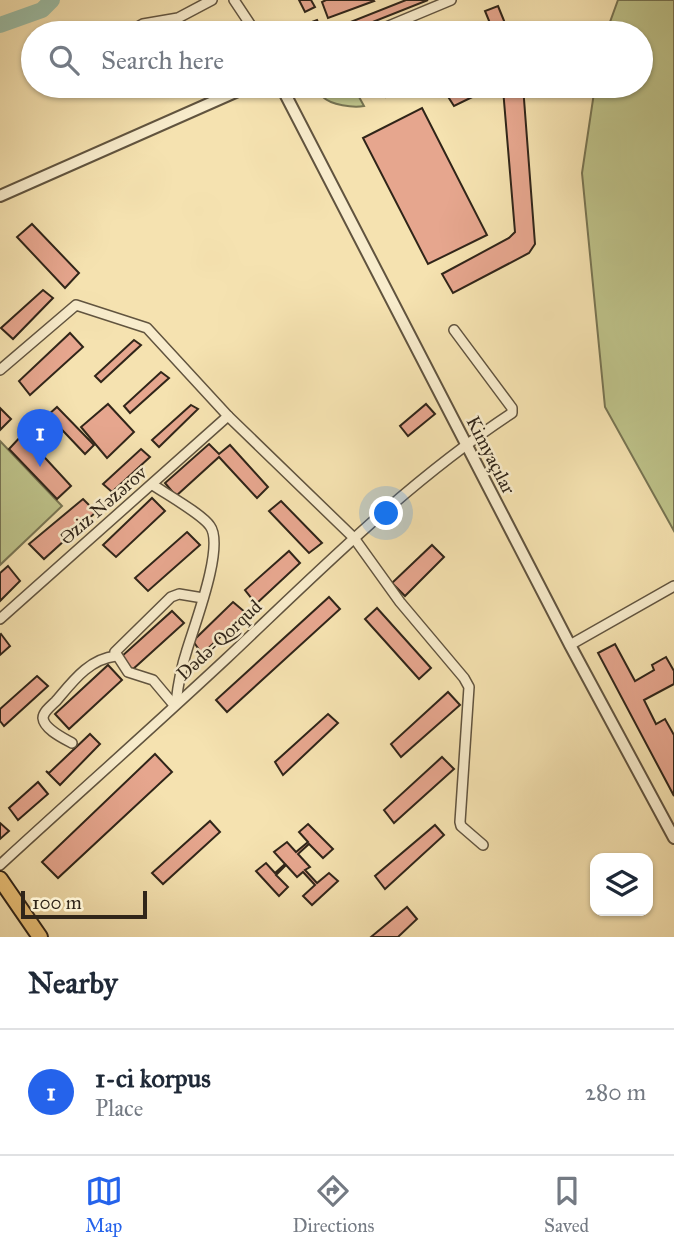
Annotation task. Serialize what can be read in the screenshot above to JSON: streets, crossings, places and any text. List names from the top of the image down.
{
  "streets": {
    "street": ["Kimyaçılar", "Əziz Nəzərov", "Dədə-Qorqud"]
  },
  "crossings": [
    ["Kimyaçılar", "Dədə-Qorqud"]
  ],
  "scale_bar": "100 m",
  "page": {
    "search": "Search here",
    "pins": "1",
    "scale": "100 m",
    "heading": "Nearby",
    "list": [
      {
        "mark": "1",
        "name": "1-ci korpus",
        "note": "Place",
        "value": "280 m"
      }
    ],
    "nav": ["Map", "Directions", "Saved"]
  }
}
